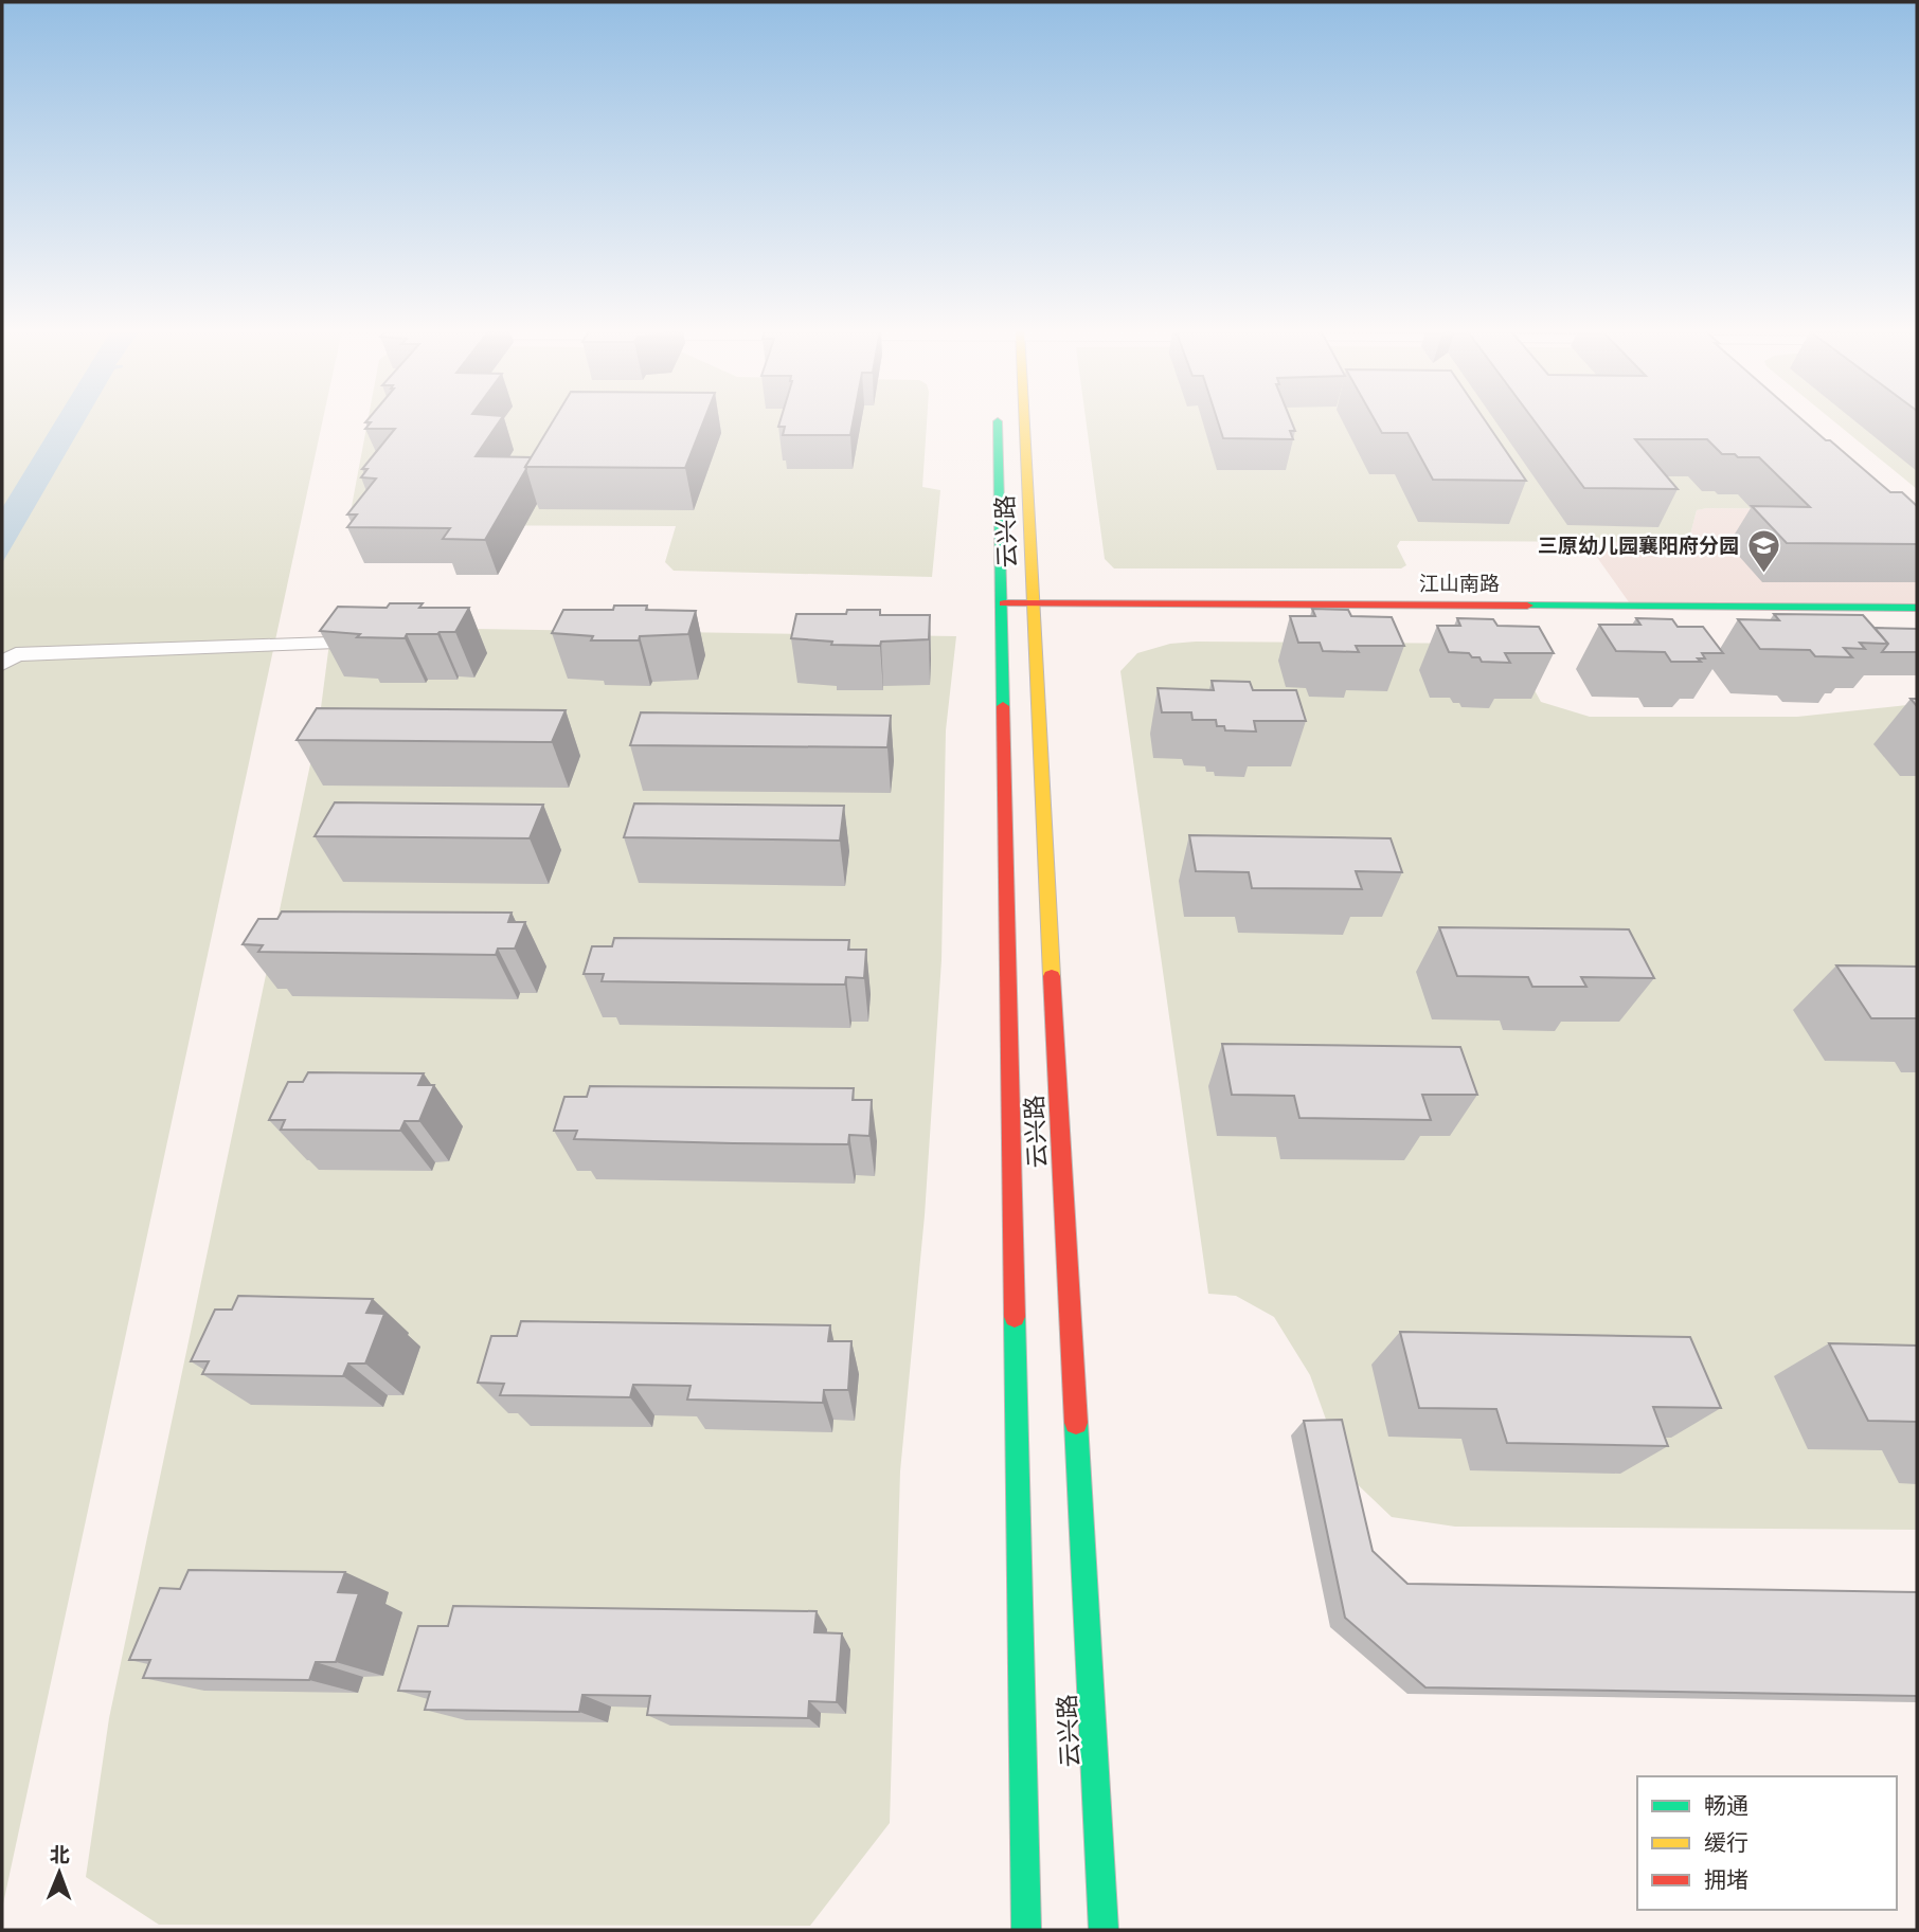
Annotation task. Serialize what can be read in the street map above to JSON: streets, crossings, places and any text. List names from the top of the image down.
{
  "streets": {
    "street": ["云兴路", "江山南路"]
  },
  "crossings": [
    ["云兴路", "江山南路"]
  ],
  "places": {
    "school or university": ["三原幼儿园襄阳府分园"]
  },
  "legend": ["畅通", "缓行", "拥堵"],
  "north": "top"
}
